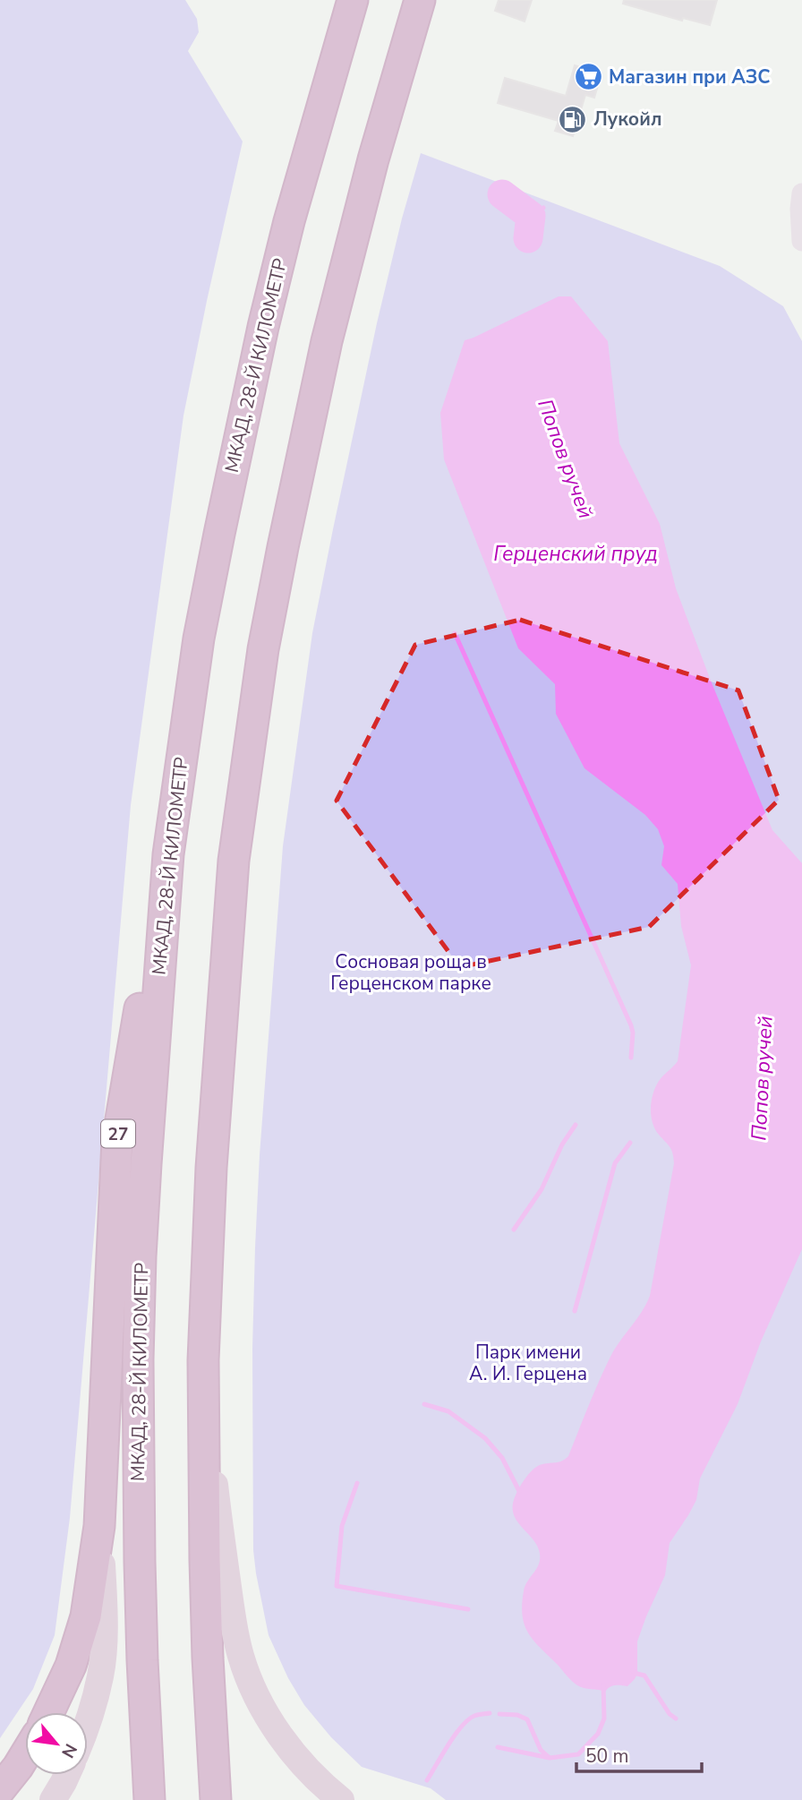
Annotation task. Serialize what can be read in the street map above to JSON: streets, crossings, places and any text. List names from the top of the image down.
{
  "streets": {
    "highway": ["МКАД, 28-Й КИЛОМЕТР", "27"]
  },
  "crossings": [
    ["МКАД, 28-Й КИЛОМЕТР", "27"]
  ],
  "water": ["Попов ручей", "Герценский пруд"],
  "parks": ["Сосновая роща в Герценском парке", "Парк имени А. И. Герцена"],
  "places": {
    "supermarket": ["Магазин при АЗС"],
    "fuel station": ["Лукойл"]
  },
  "scale_bar": "50 m",
  "north": "bottom right"
}
